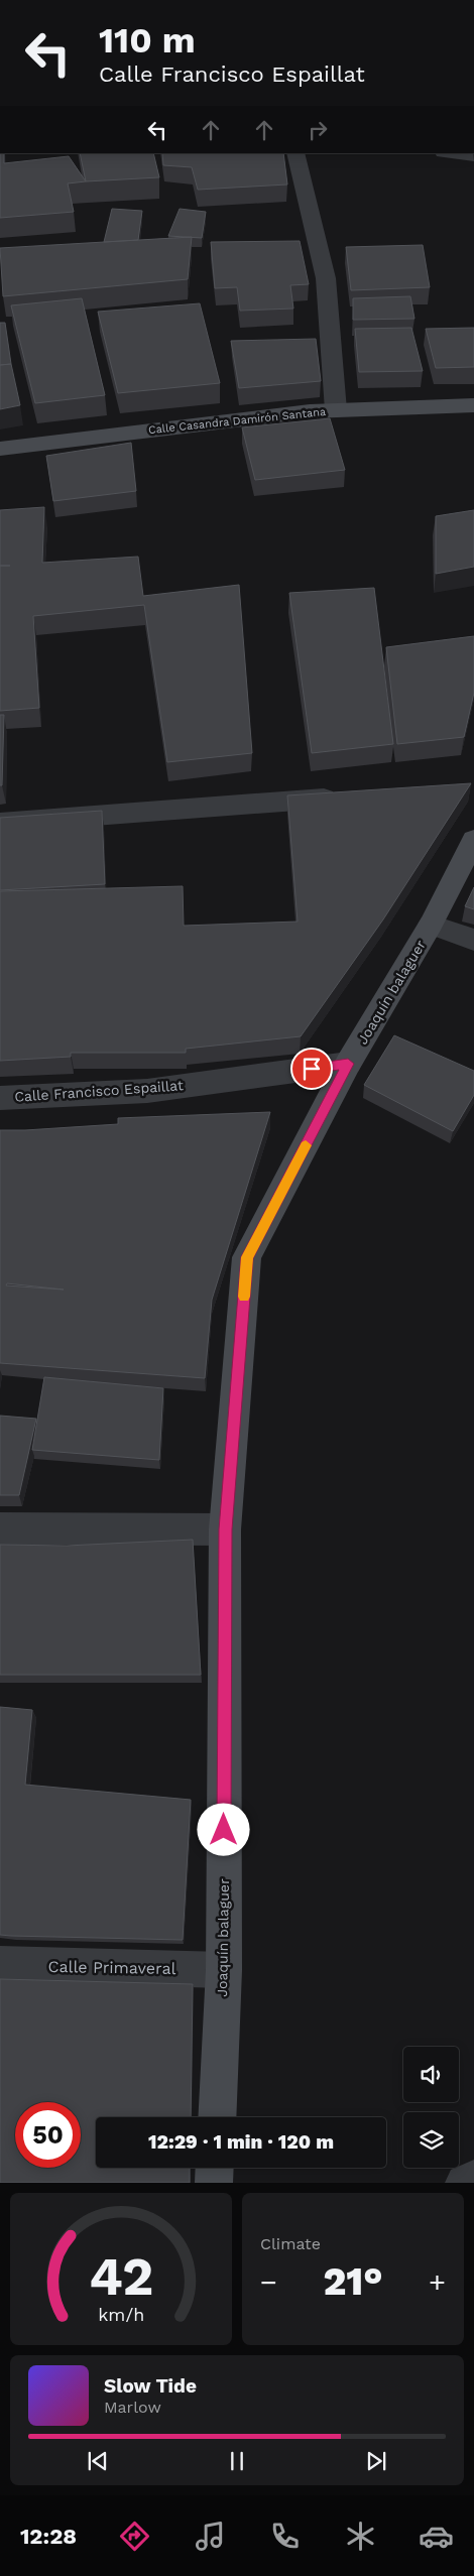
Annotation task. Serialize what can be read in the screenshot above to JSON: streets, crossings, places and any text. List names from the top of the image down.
{
  "streets": {
    "main road": ["Calle Casandra Damirón Santana", "Joaquín balaguer"],
    "street": ["Calle Francisco Espaillat", "Calle Primaveral"]
  },
  "crossings": [
    ["Joaquín balaguer", "Calle Francisco Espaillat"],
    ["Joaquín balaguer", "Calle Primaveral"]
  ],
  "page": {
    "turn": ["110 m", "Calle Francisco Espaillat"],
    "limit": "50",
    "trip": "12:29 · 1 min · 120 m",
    "tile": "Climate",
    "heat": ["−", "21°", "+"],
    "song": ["Slow Tide", "Marlow"],
    "tabs": "12:28",
    "gauge": ["42", "km/h"]
  }
}
